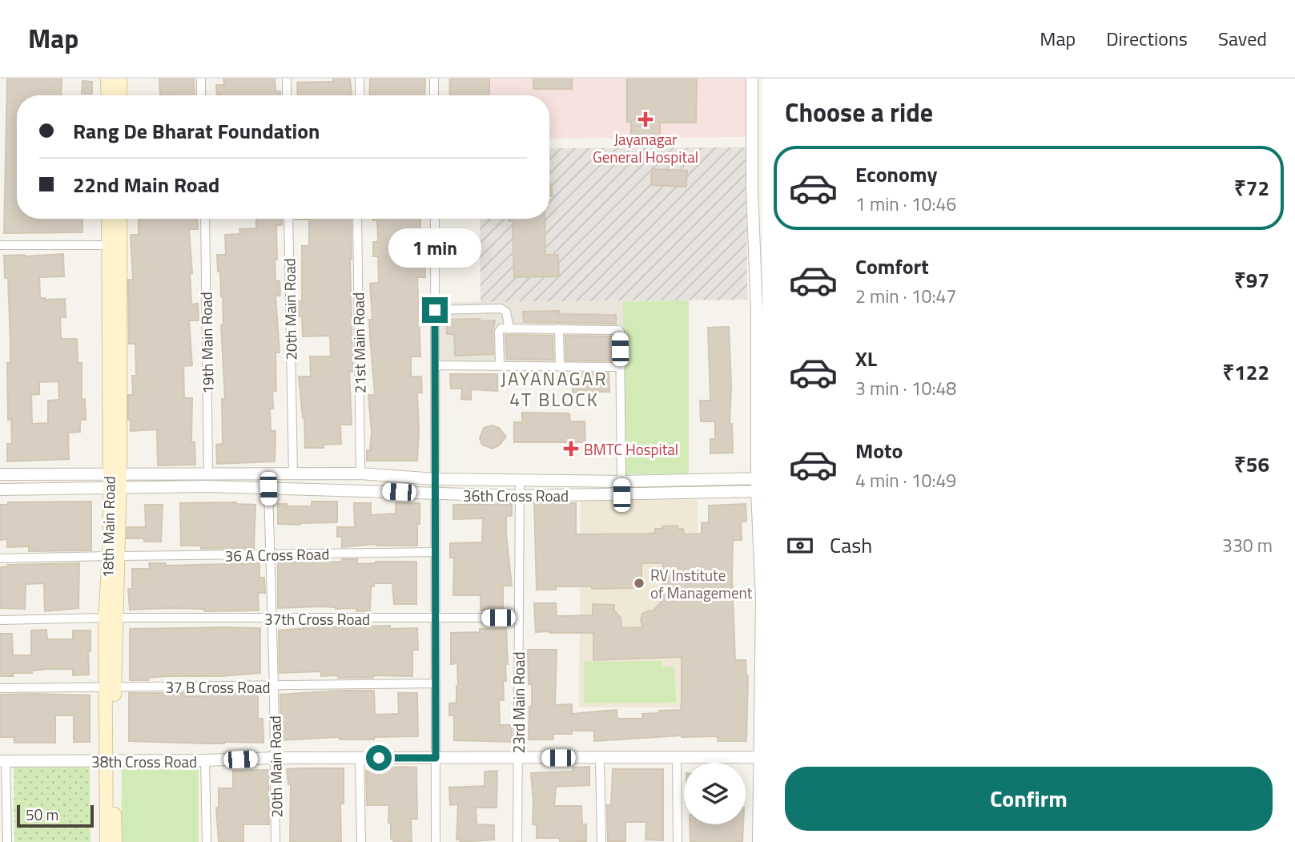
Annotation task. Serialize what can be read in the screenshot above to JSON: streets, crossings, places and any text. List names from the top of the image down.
{
  "streets": {
    "main road": ["18th Main Road"],
    "street": [
      "20th Main Road",
      "19th Main Road",
      "21st Main Road",
      "36th Cross Road",
      "36 A Cross Road",
      "37th Cross Road",
      "37 B Cross Road",
      "23rd Main Road",
      "38th Cross Road"
    ]
  },
  "crossings": [
    ["20th Main Road", "36th Cross Road"],
    ["20th Main Road", "36 A Cross Road"],
    ["20th Main Road", "37th Cross Road"],
    ["20th Main Road", "37 B Cross Road"],
    ["20th Main Road", "38th Cross Road"],
    ["19th Main Road", "36th Cross Road"],
    ["21st Main Road", "36th Cross Road"],
    ["36th Cross Road", "18th Main Road"],
    ["36th Cross Road", "23rd Main Road"],
    ["18th Main Road", "36 A Cross Road"],
    ["18th Main Road", "37th Cross Road"],
    ["18th Main Road", "37 B Cross Road"],
    ["18th Main Road", "38th Cross Road"],
    ["37th Cross Road", "23rd Main Road"],
    ["23rd Main Road", "38th Cross Road"]
  ],
  "districts": ["JAYANAGAR 4T BLOCK"],
  "places": {
    "health": ["Jayanagar General Hospital", "BMTC Hospital"],
    "other": ["RV Institute of Management"]
  },
  "scale_bar": "50 m",
  "page": {
    "header": "Map",
    "nav": ["Map", "Directions", "Saved"],
    "heading": "Choose a ride",
    "banner": ["Rang De Bharat Foundation", "22nd Main Road"],
    "list": [
      {
        "name": "Economy",
        "note": "1 min · 10:46",
        "value": "₹72"
      },
      {
        "name": "Comfort",
        "note": "2 min · 10:47",
        "value": "₹97"
      },
      {
        "name": "XL",
        "note": "3 min · 10:48",
        "value": "₹122"
      },
      {
        "name": "Moto",
        "note": "4 min · 10:49",
        "value": "₹56"
      }
    ],
    "bubble": "1 min",
    "pay": ["Cash", "330 m"],
    "buttons": "Confirm",
    "scale": "50 m"
  }
}
